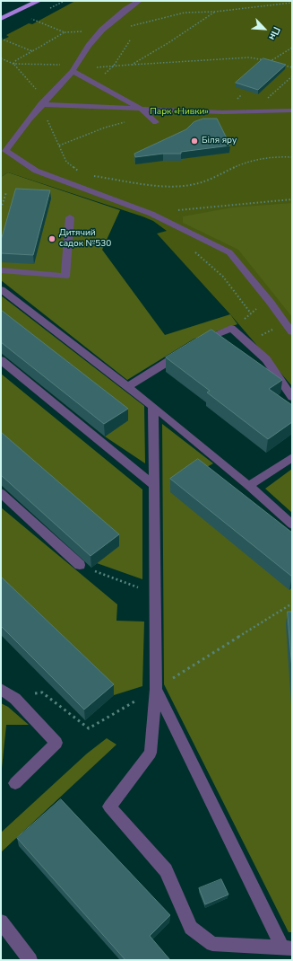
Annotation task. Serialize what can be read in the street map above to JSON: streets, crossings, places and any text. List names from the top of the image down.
{
  "parks": ["Парк «Нивки»"],
  "places": ["Біля яру", "Дитячий садок №530"],
  "north": "bottom right"
}
